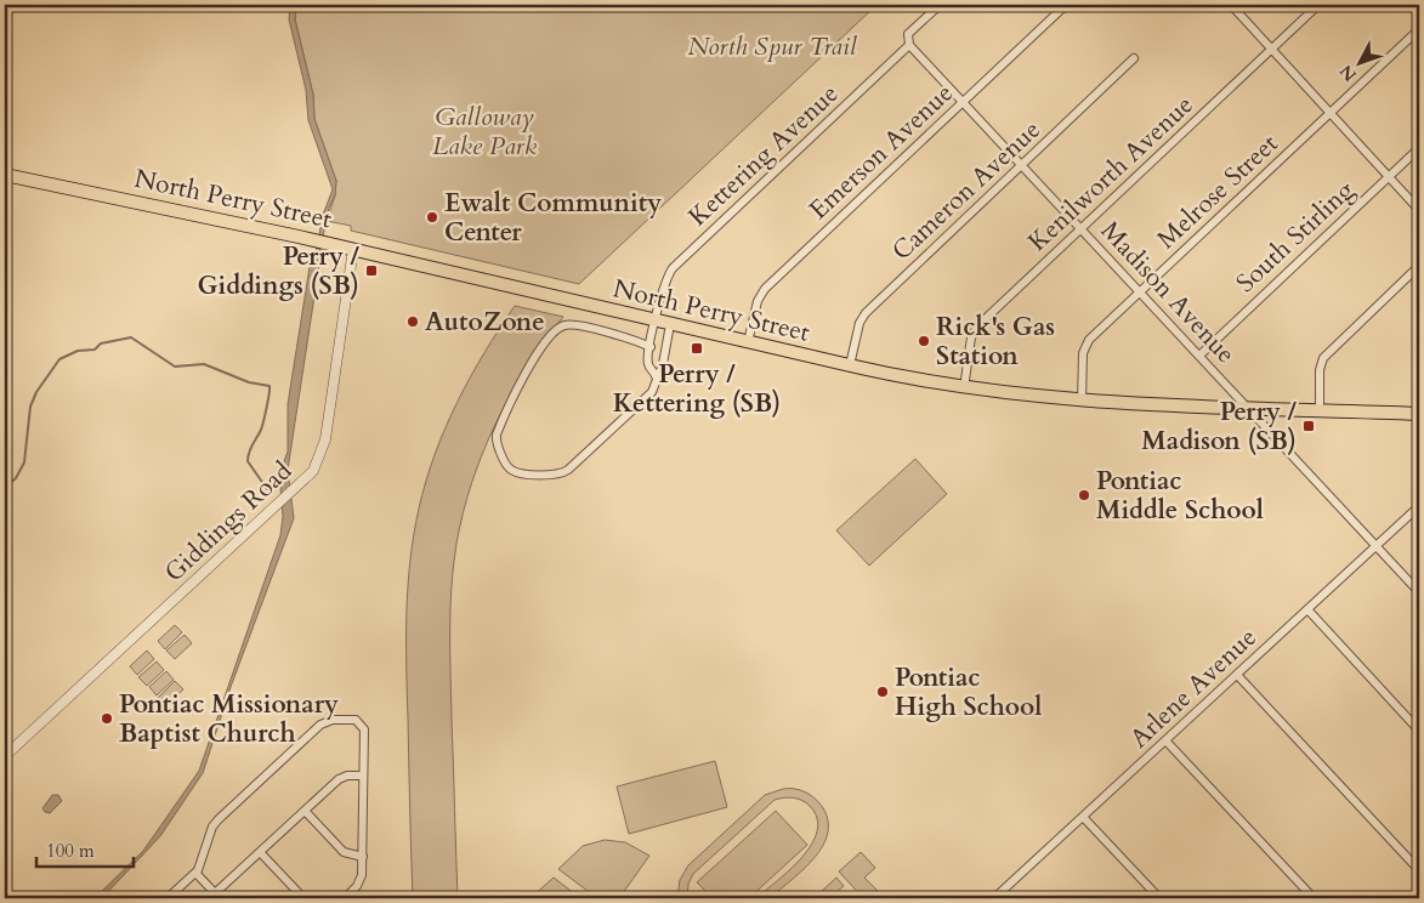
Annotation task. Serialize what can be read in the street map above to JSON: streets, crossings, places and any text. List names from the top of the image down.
{
  "streets": {
    "main road": ["North Perry Street"],
    "street": [
      "Emerson Avenue",
      "Kettering Avenue",
      "Kenilworth Avenue",
      "Cameron Avenue",
      "Melrose Street",
      "South Stirling",
      "Madison Avenue",
      "Giddings Road",
      "Arlene Avenue"
    ]
  },
  "crossings": [
    ["Emerson Avenue", "North Perry Street"],
    ["Emerson Avenue", "Madison Avenue"],
    ["Kettering Avenue", "North Perry Street"],
    ["Kettering Avenue", "Madison Avenue"],
    ["Kenilworth Avenue", "North Perry Street"],
    ["Kenilworth Avenue", "Madison Avenue"],
    ["Cameron Avenue", "North Perry Street"],
    ["Cameron Avenue", "Madison Avenue"],
    ["Melrose Street", "North Perry Street"],
    ["Melrose Street", "Madison Avenue"],
    ["North Perry Street", "Madison Avenue"],
    ["North Perry Street", "Giddings Road"],
    ["South Stirling", "Madison Avenue"],
    ["Madison Avenue", "Arlene Avenue"]
  ],
  "parks": ["North Spur Trail", "Galloway Lake Park"],
  "places": {
    "other": [
      "Ewalt Community Center",
      "AutoZone",
      "Rick's Gas Station",
      "Pontiac Middle School",
      "Pontiac High School",
      "Pontiac Missionary Baptist Church"
    ],
    "transit": ["Perry / Giddings (SB)", "Perry / Kettering (SB)", "Perry / Madison (SB)"]
  },
  "scale_bar": "100 m",
  "north": "bottom left"
}
